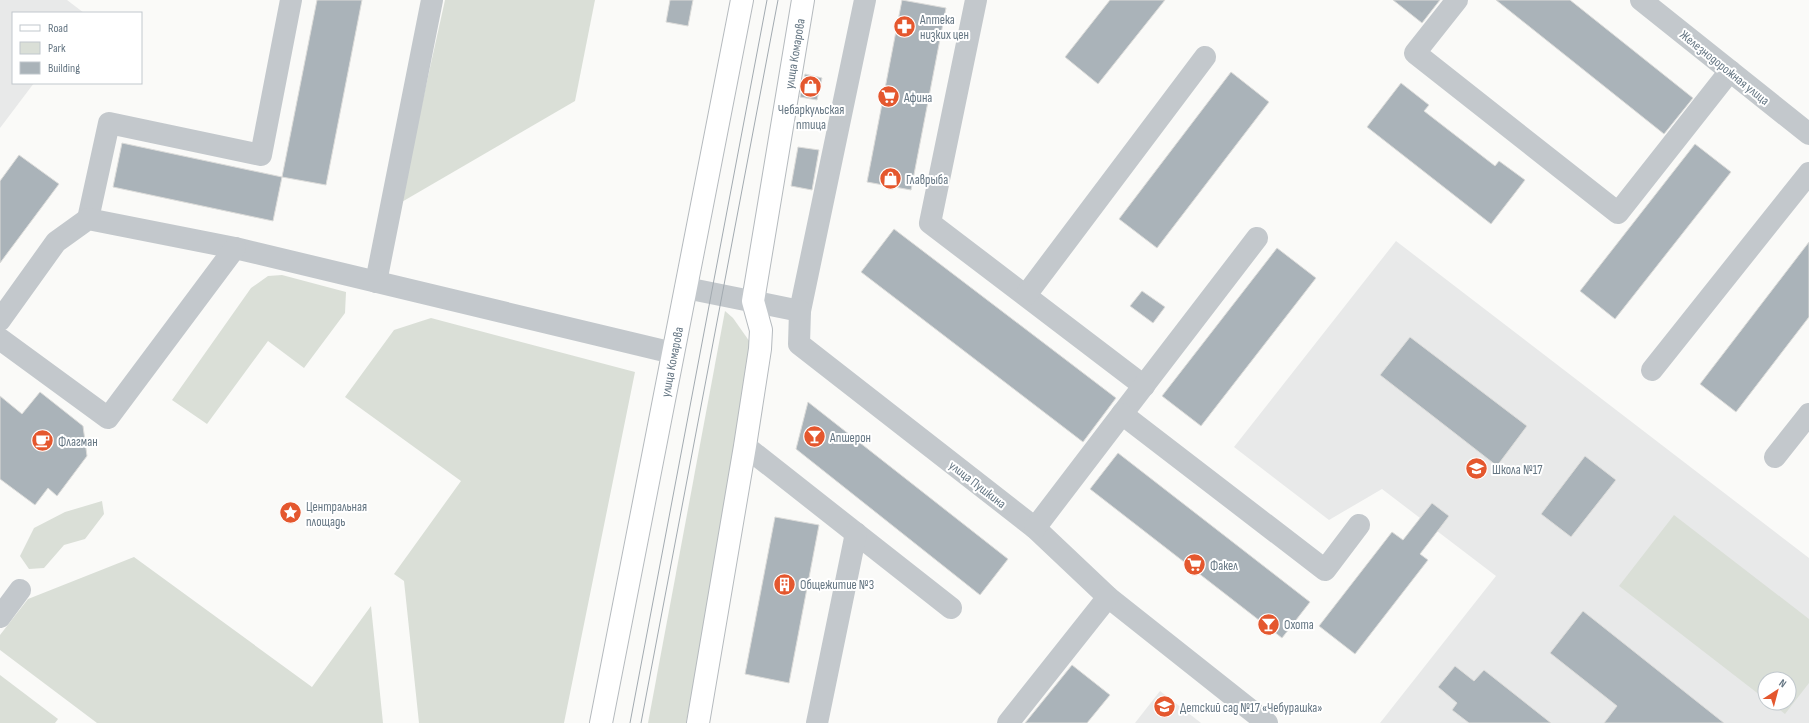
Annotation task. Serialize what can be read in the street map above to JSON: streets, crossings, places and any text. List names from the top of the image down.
{
  "streets": {
    "main road": ["улица Комарова"],
    "street": ["Железнодорожная улица", "улица Пушкина"]
  },
  "places": {
    "pharmacy": ["Аптека низких цен"],
    "shop": ["Чебаркульская птица", "Главрыба"],
    "supermarket": ["Афина", "Факел"],
    "bar": ["Апшерон", "Охота"],
    "cafe": ["Флагман"],
    "school or university": ["Школа №17", "Детский сад №17 «Чебурашка»"],
    "place": ["Центральная площадь"],
    "building": ["Общежитие №3"]
  },
  "legend": ["Road", "Park", "Building"],
  "north": "top right"
}
